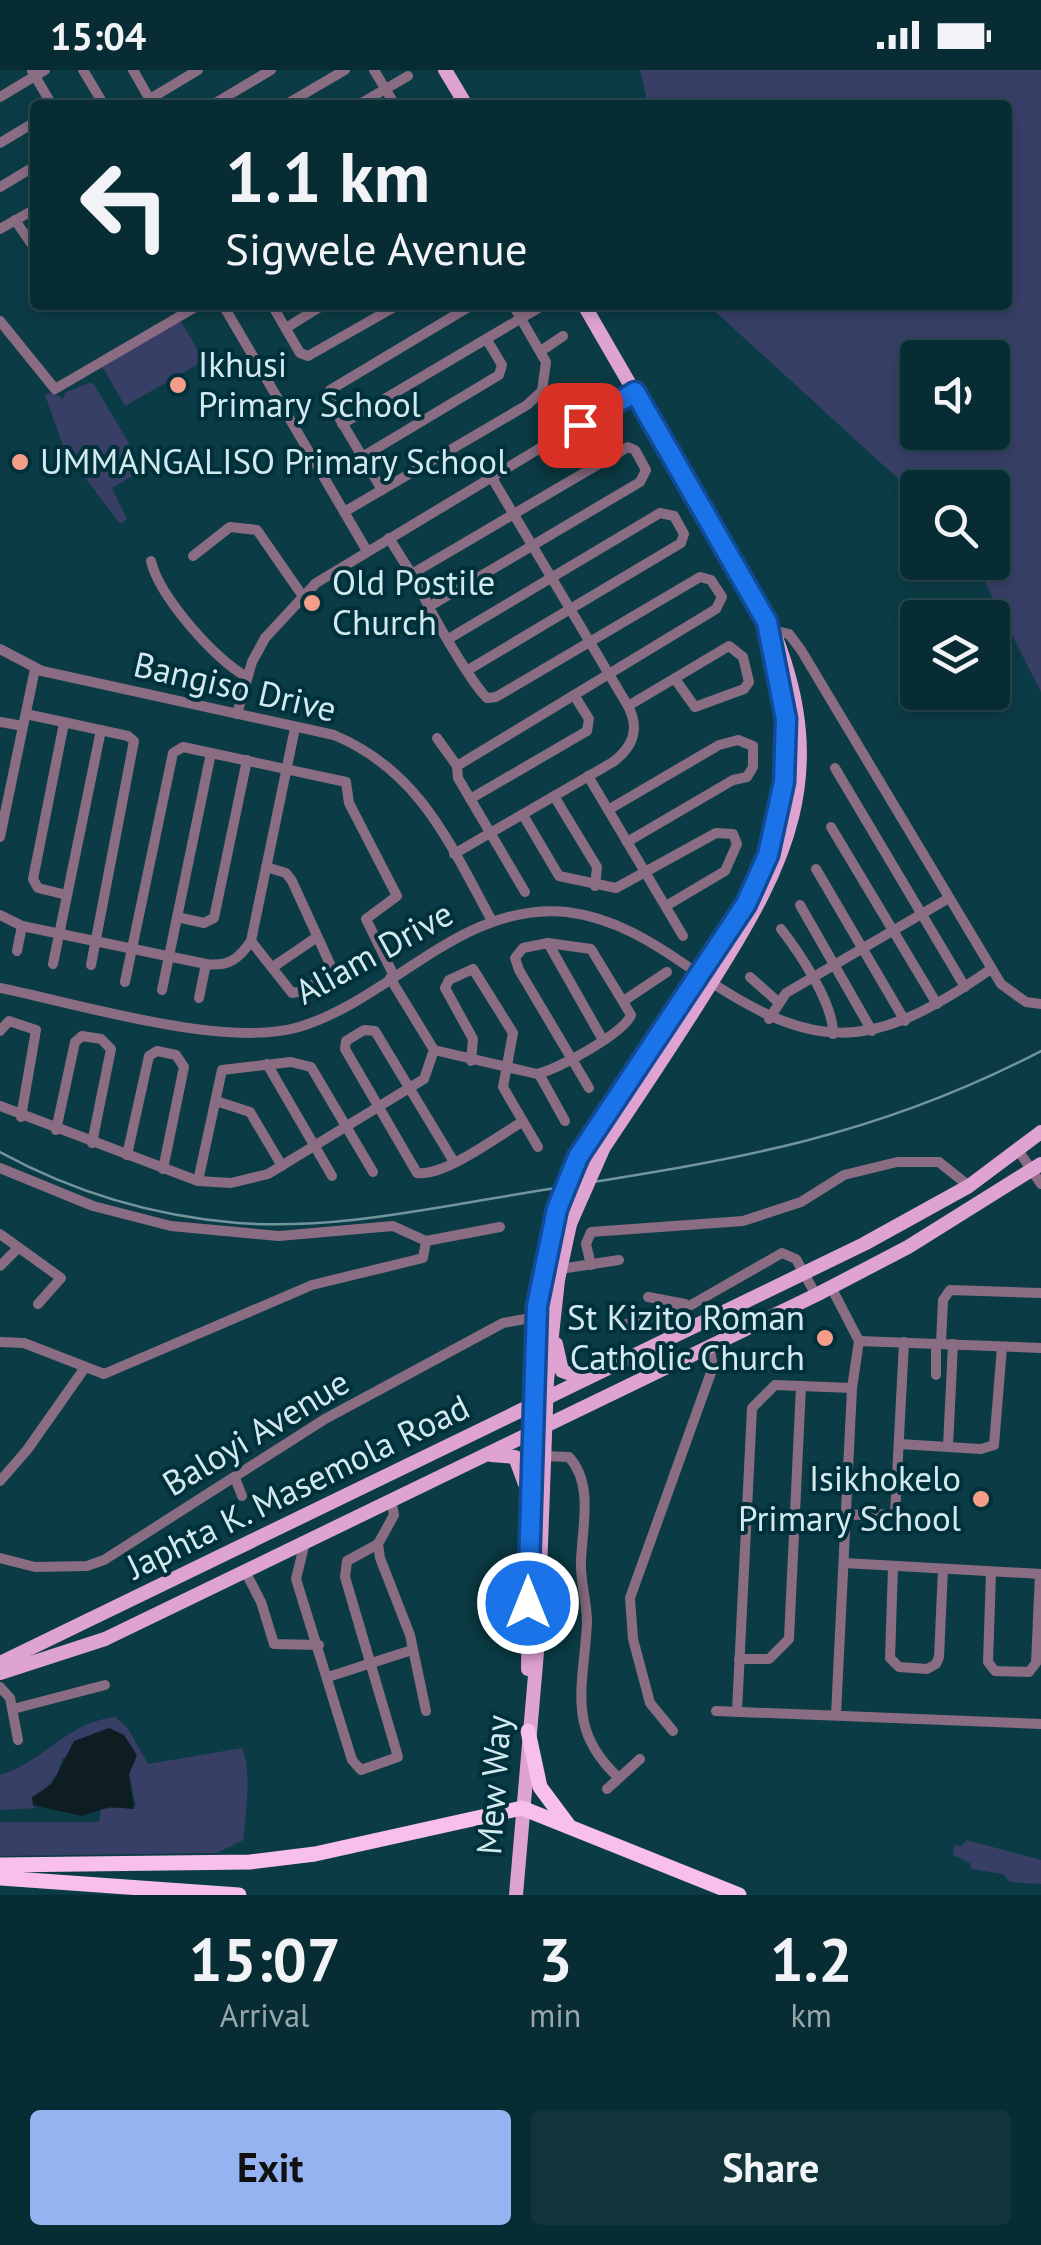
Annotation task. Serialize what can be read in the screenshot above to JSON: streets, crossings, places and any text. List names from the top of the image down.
{
  "streets": {
    "main road": ["Japhta K. Masemola Road", "Mew Way"],
    "street": ["Bangiso Drive", "Aliam Drive", "Baloyi Avenue"]
  },
  "crossings": [
    ["Bangiso Drive", "Aliam Drive"],
    ["Aliam Drive", "Mew Way"],
    ["Baloyi Avenue", "Mew Way"],
    ["Japhta K. Masemola Road", "Mew Way"]
  ],
  "places": [
    "Ikhusi Primary School",
    "UMMANGALISO Primary School",
    "Old Postile Church",
    "St Kizito Roman Catholic Church",
    "Isikhokelo Primary School"
  ],
  "page": {
    "status": "15:04",
    "turn": ["1.1 km", "Sigwele Avenue"],
    "eta": [
      "15:07",
      "Arrival",
      "3",
      "min",
      "1.2",
      "km"
    ],
    "buttons": ["Exit", "Share"]
  }
}
